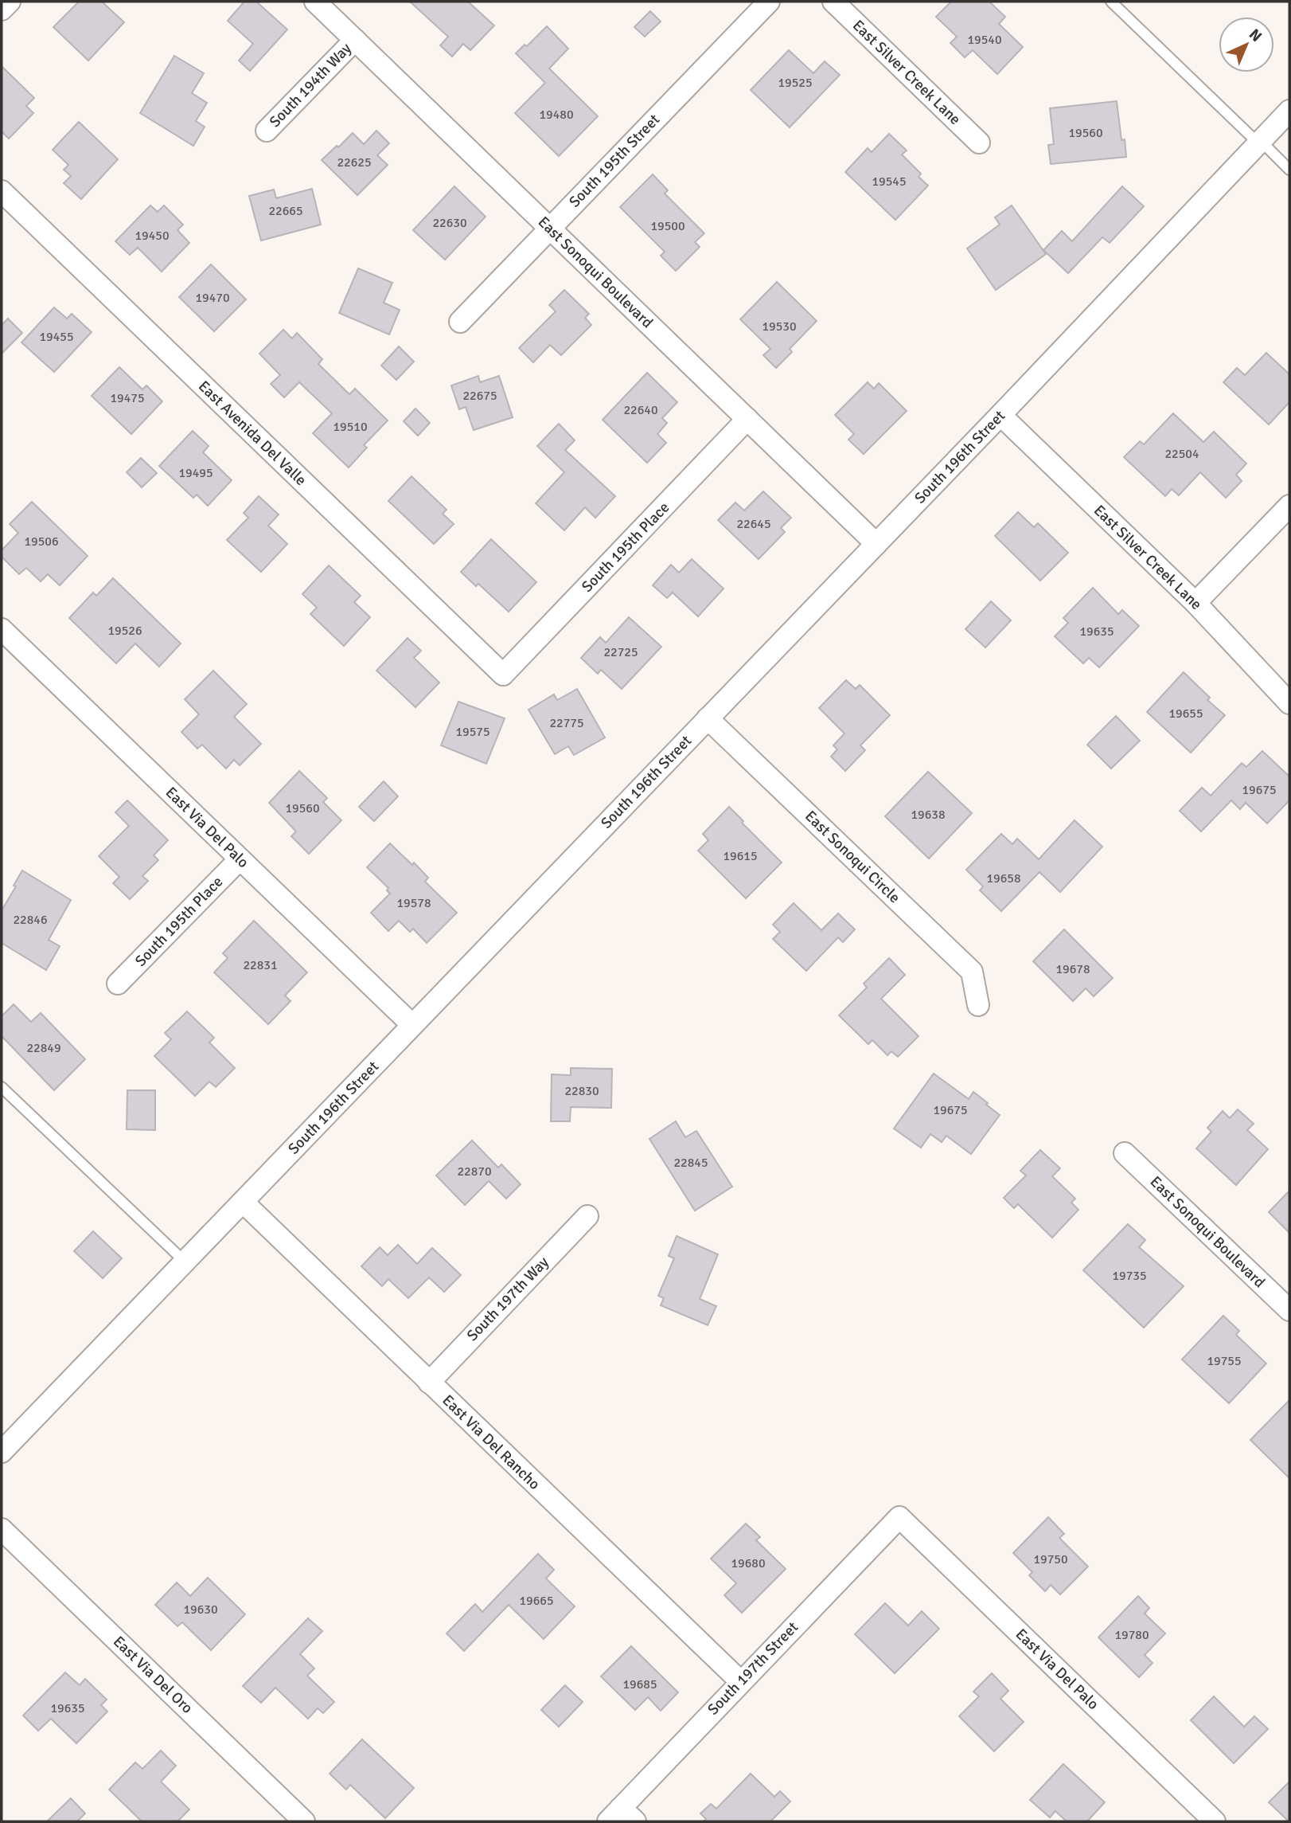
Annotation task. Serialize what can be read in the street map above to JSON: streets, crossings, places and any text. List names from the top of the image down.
{
  "streets": {
    "street": [
      "East Silver Creek Lane",
      "South 194th Way",
      "South 195th Street",
      "East Sonoqui Boulevard",
      "East Avenida Del Valle",
      "South 196th Street",
      "South 195th Place",
      "East Via Del Palo",
      "East Sonoqui Circle",
      "South 197th Way",
      "East Via Del Rancho",
      "South 197th Street",
      "East Via Del Oro"
    ]
  },
  "crossings": [
    ["East Silver Creek Lane", "South 196th Street"],
    ["South 194th Way", "East Sonoqui Boulevard"],
    ["South 195th Street", "East Sonoqui Boulevard"],
    ["East Sonoqui Boulevard", "South 196th Street"],
    ["East Sonoqui Boulevard", "South 195th Place"],
    ["East Avenida Del Valle", "South 195th Place"],
    ["South 196th Street", "East Via Del Palo"],
    ["South 196th Street", "East Sonoqui Circle"],
    ["South 196th Street", "East Via Del Rancho"],
    ["South 195th Place", "East Via Del Palo"],
    ["East Via Del Palo", "South 197th Street"],
    ["South 197th Way", "East Via Del Rancho"],
    ["East Via Del Rancho", "South 197th Street"]
  ],
  "house_numbers": [
    "19540",
    "19525",
    "19480",
    "19560",
    "22625",
    "19545",
    "22665",
    "22630",
    "19500",
    "19450",
    "19470",
    "19530",
    "19455",
    "22675",
    "19475",
    "22640",
    "19510",
    "22504",
    "19495",
    "22645",
    "19506",
    "19526",
    "19635",
    "22725",
    "19655",
    "22775",
    "19575",
    "19675",
    "19560",
    "19638",
    "19615",
    "19658",
    "19578",
    "22846",
    "22831",
    "19678",
    "22849",
    "22830",
    "19675",
    "22845",
    "22870",
    "19735",
    "19755",
    "19750",
    "19680",
    "19665",
    "19630",
    "19780",
    "19685",
    "19635"
  ],
  "north": "top right"
}
